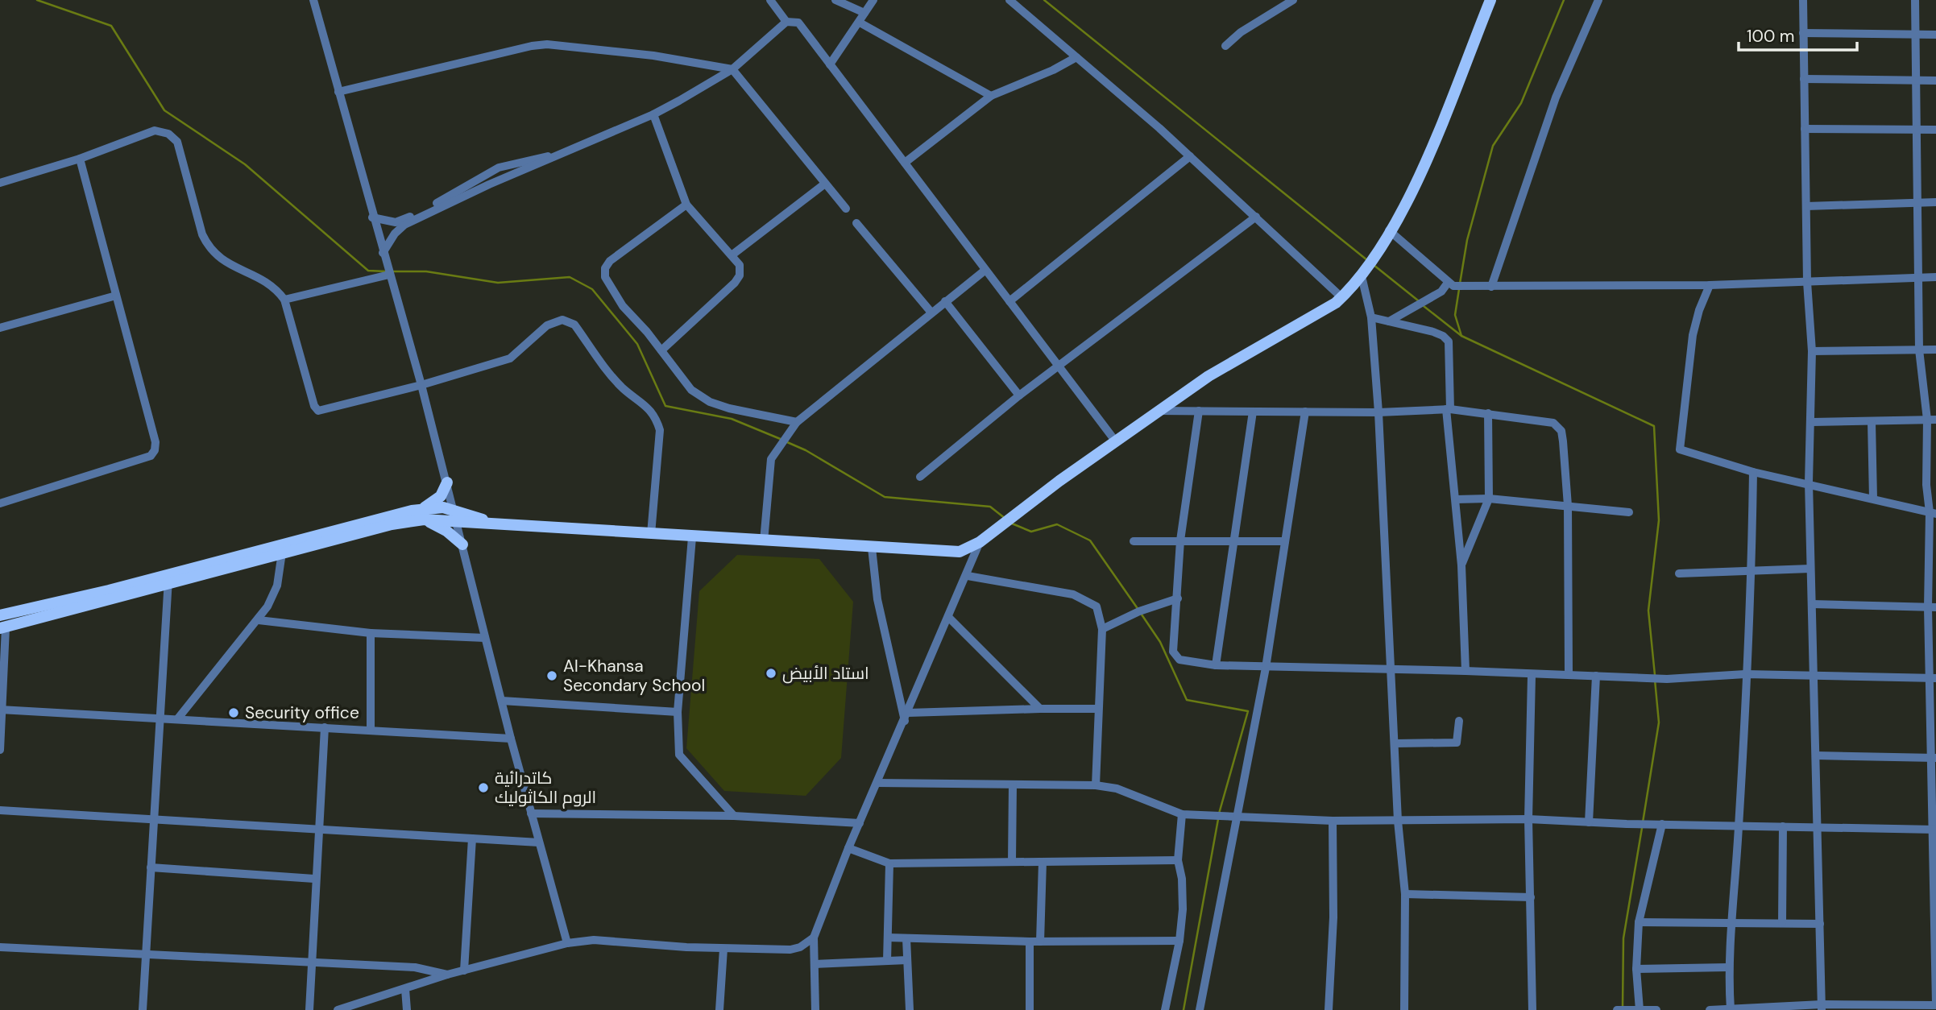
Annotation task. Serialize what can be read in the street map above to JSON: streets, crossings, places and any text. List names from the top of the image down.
{
  "places": [
    "استاد الأبيض",
    "Al-Khansa Secondary School",
    "Security office",
    "كاتدرائية الروم الكاثوليك"
  ],
  "scale_bar": "100 m"
}
